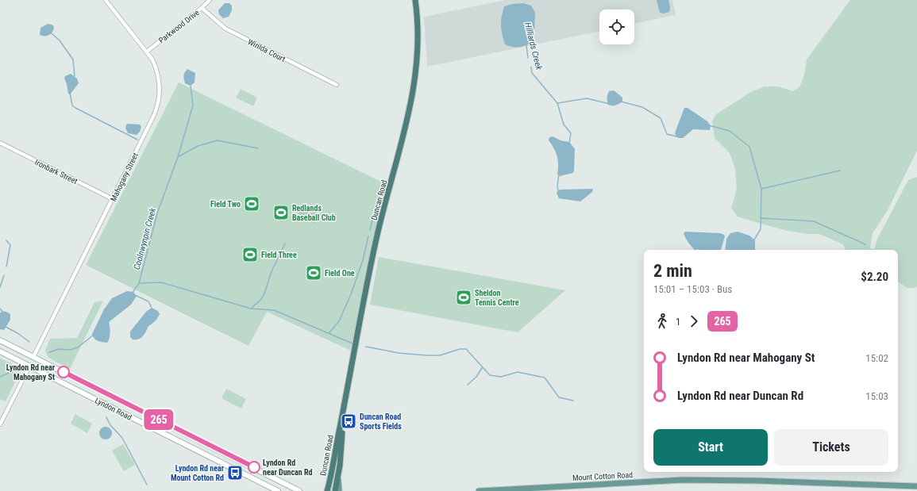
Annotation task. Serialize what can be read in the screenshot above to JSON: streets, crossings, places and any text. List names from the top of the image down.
{
  "streets": {
    "highway": ["Duncan Road"],
    "main road": ["Lyndon Road", "Mount Cotton Road"],
    "street": [
      "Parkwood Drive",
      "Wirilda Court",
      "Ironbark Street",
      "Mahogany Street"
    ]
  },
  "crossings": [
    ["Parkwood Drive", "Wirilda Court"],
    ["Parkwood Drive", "Mahogany Street"],
    ["Ironbark Street", "Mahogany Street"],
    ["Mahogany Street", "Lyndon Road"]
  ],
  "water": ["Hilliards Creek", "Coolnwynpin Creek"],
  "places": {
    "sports": [
      "Field Two",
      "Redlands Baseball Club",
      "Field Three",
      "Field One",
      "Sheldon Tennis Centre"
    ],
    "other": ["Lyndon Rd near Mahogany St", "Lyndon Rd near Duncan Rd"],
    "bus stop": ["Duncan Road Sports Fields", "Lyndon Rd near Mount Cotton Rd"]
  },
  "lines": ["bus line 265"],
  "page": {
    "on_map": "265",
    "heading": ["2 min", "15:01 – 15:03 · Bus", "$2.20"],
    "legs": ["1", "265"],
    "list": [
      {
        "name": "Lyndon Rd near Mahogany St",
        "value": "15:02"
      },
      {
        "name": "Lyndon Rd near Duncan Rd",
        "value": "15:03"
      }
    ],
    "buttons": ["Start", "Tickets"]
  }
}
